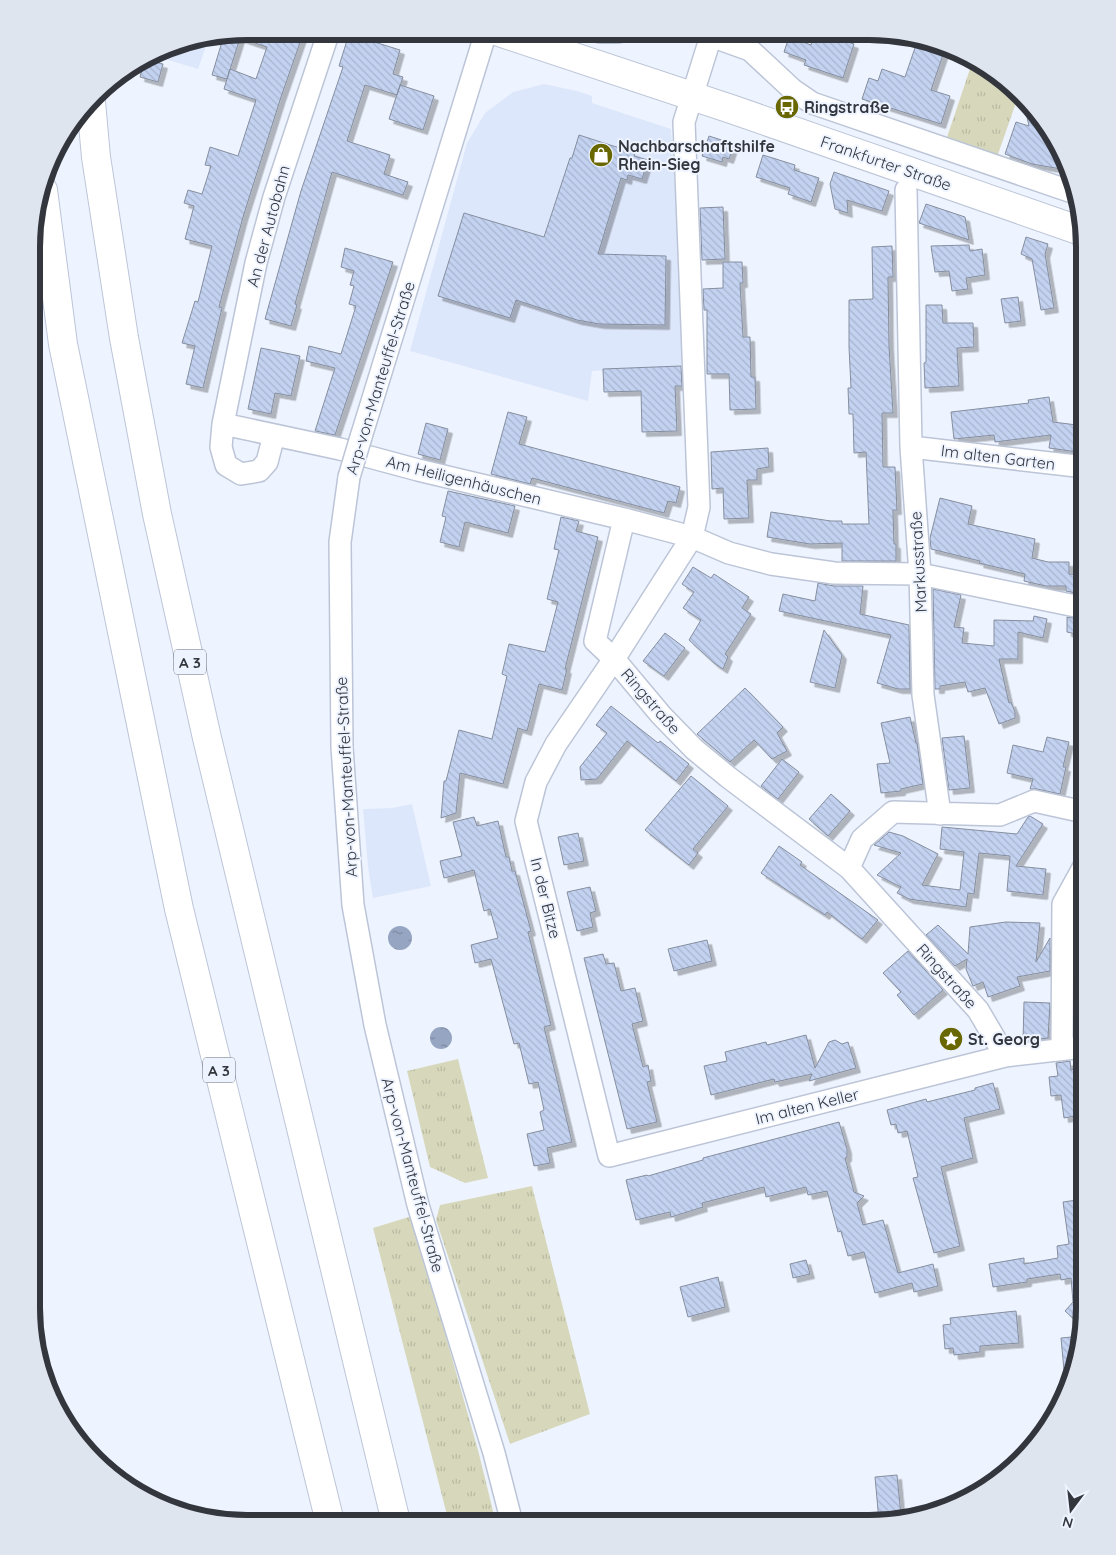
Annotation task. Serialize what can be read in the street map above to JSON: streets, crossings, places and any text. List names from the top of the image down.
{
  "streets": {
    "main road": ["Frankfurter Straße", "A 3"],
    "street": [
      "An der Autobahn",
      "Arp-von-Manteuffel-Straße",
      "Im alten Garten",
      "Am Heiligenhäuschen",
      "Markusstraße",
      "Ringstraße",
      "In der Bitze",
      "Im alten Keller"
    ]
  },
  "crossings": [
    ["Frankfurter Straße", "Ringstraße"],
    ["An der Autobahn", "Am Heiligenhäuschen"],
    ["Im alten Garten", "Markusstraße"],
    ["Am Heiligenhäuschen", "Markusstraße"],
    ["Am Heiligenhäuschen", "Ringstraße"],
    ["Ringstraße", "In der Bitze"],
    ["Ringstraße", "Im alten Keller"],
    ["In der Bitze", "Im alten Keller"]
  ],
  "places": {
    "bus stop": ["Ringstraße"],
    "shop": ["Nachbarschaftshilfe Rhein-Sieg"],
    "place": ["St. Georg"]
  },
  "north": "bottom"
}
